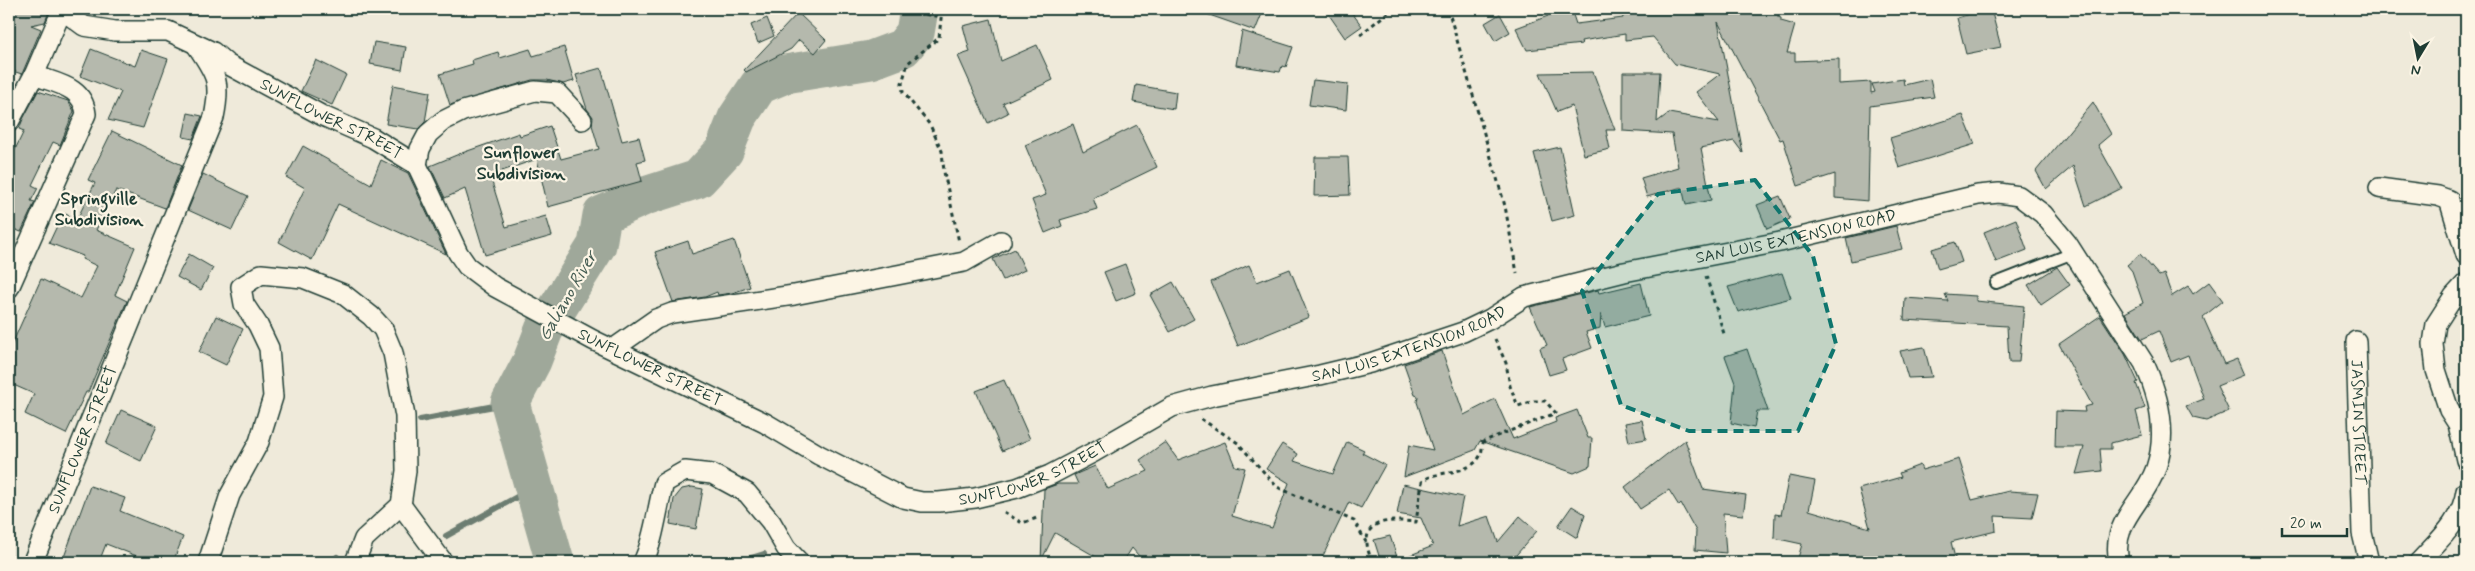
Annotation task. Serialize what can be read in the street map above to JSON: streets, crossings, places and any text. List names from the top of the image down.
{
  "streets": {
    "street": ["SUNFLOWER STREET", "SAN LUIS EXTENSION ROAD", "JASMIN STREET"]
  },
  "crossings": [
    ["SUNFLOWER STREET", "SAN LUIS EXTENSION ROAD"]
  ],
  "districts": ["Sunflower Subdivision", "Springville Subdivision"],
  "water": ["Galiano River"],
  "scale_bar": "20 m",
  "north": "bottom"
}
